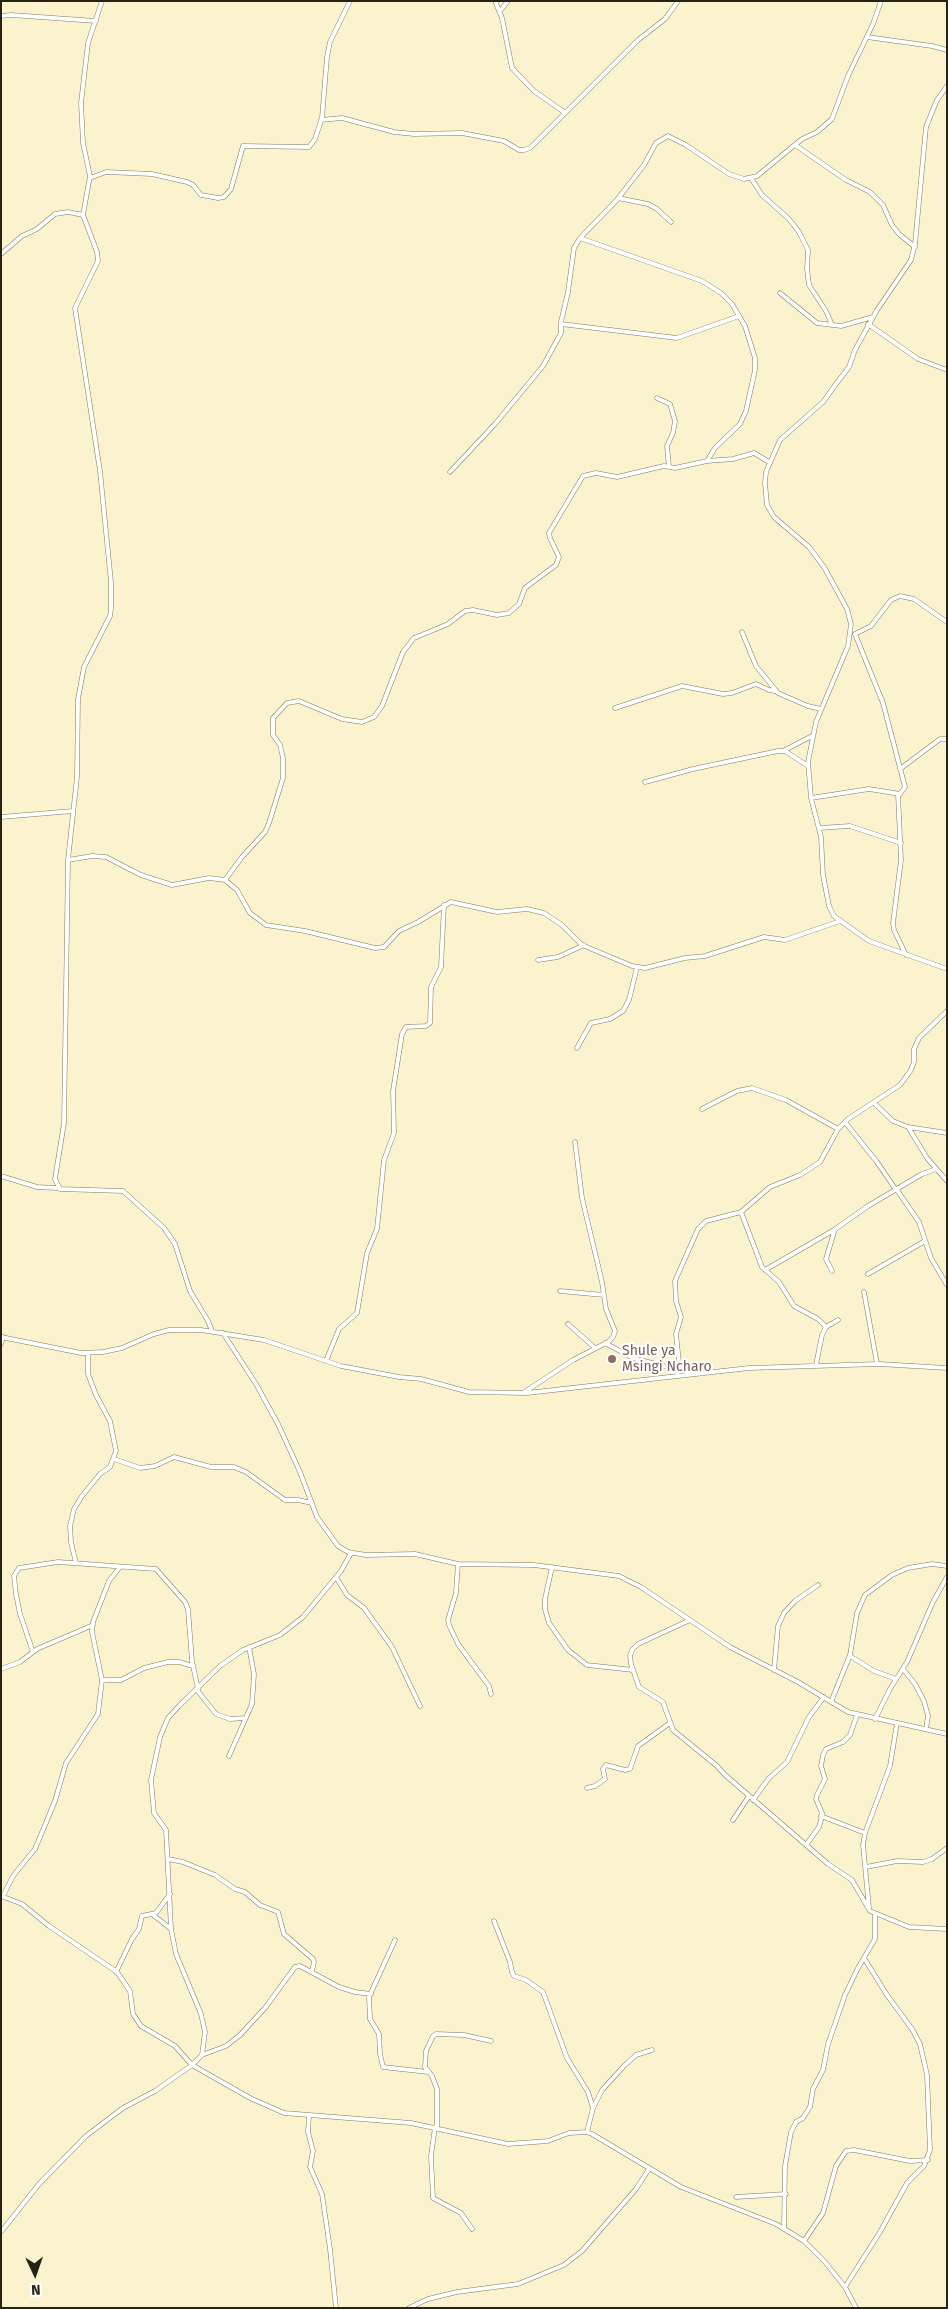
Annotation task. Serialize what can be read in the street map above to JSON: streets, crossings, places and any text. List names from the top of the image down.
{
  "places": ["Shule ya Msingi Ncharo"],
  "north": "bottom"
}
